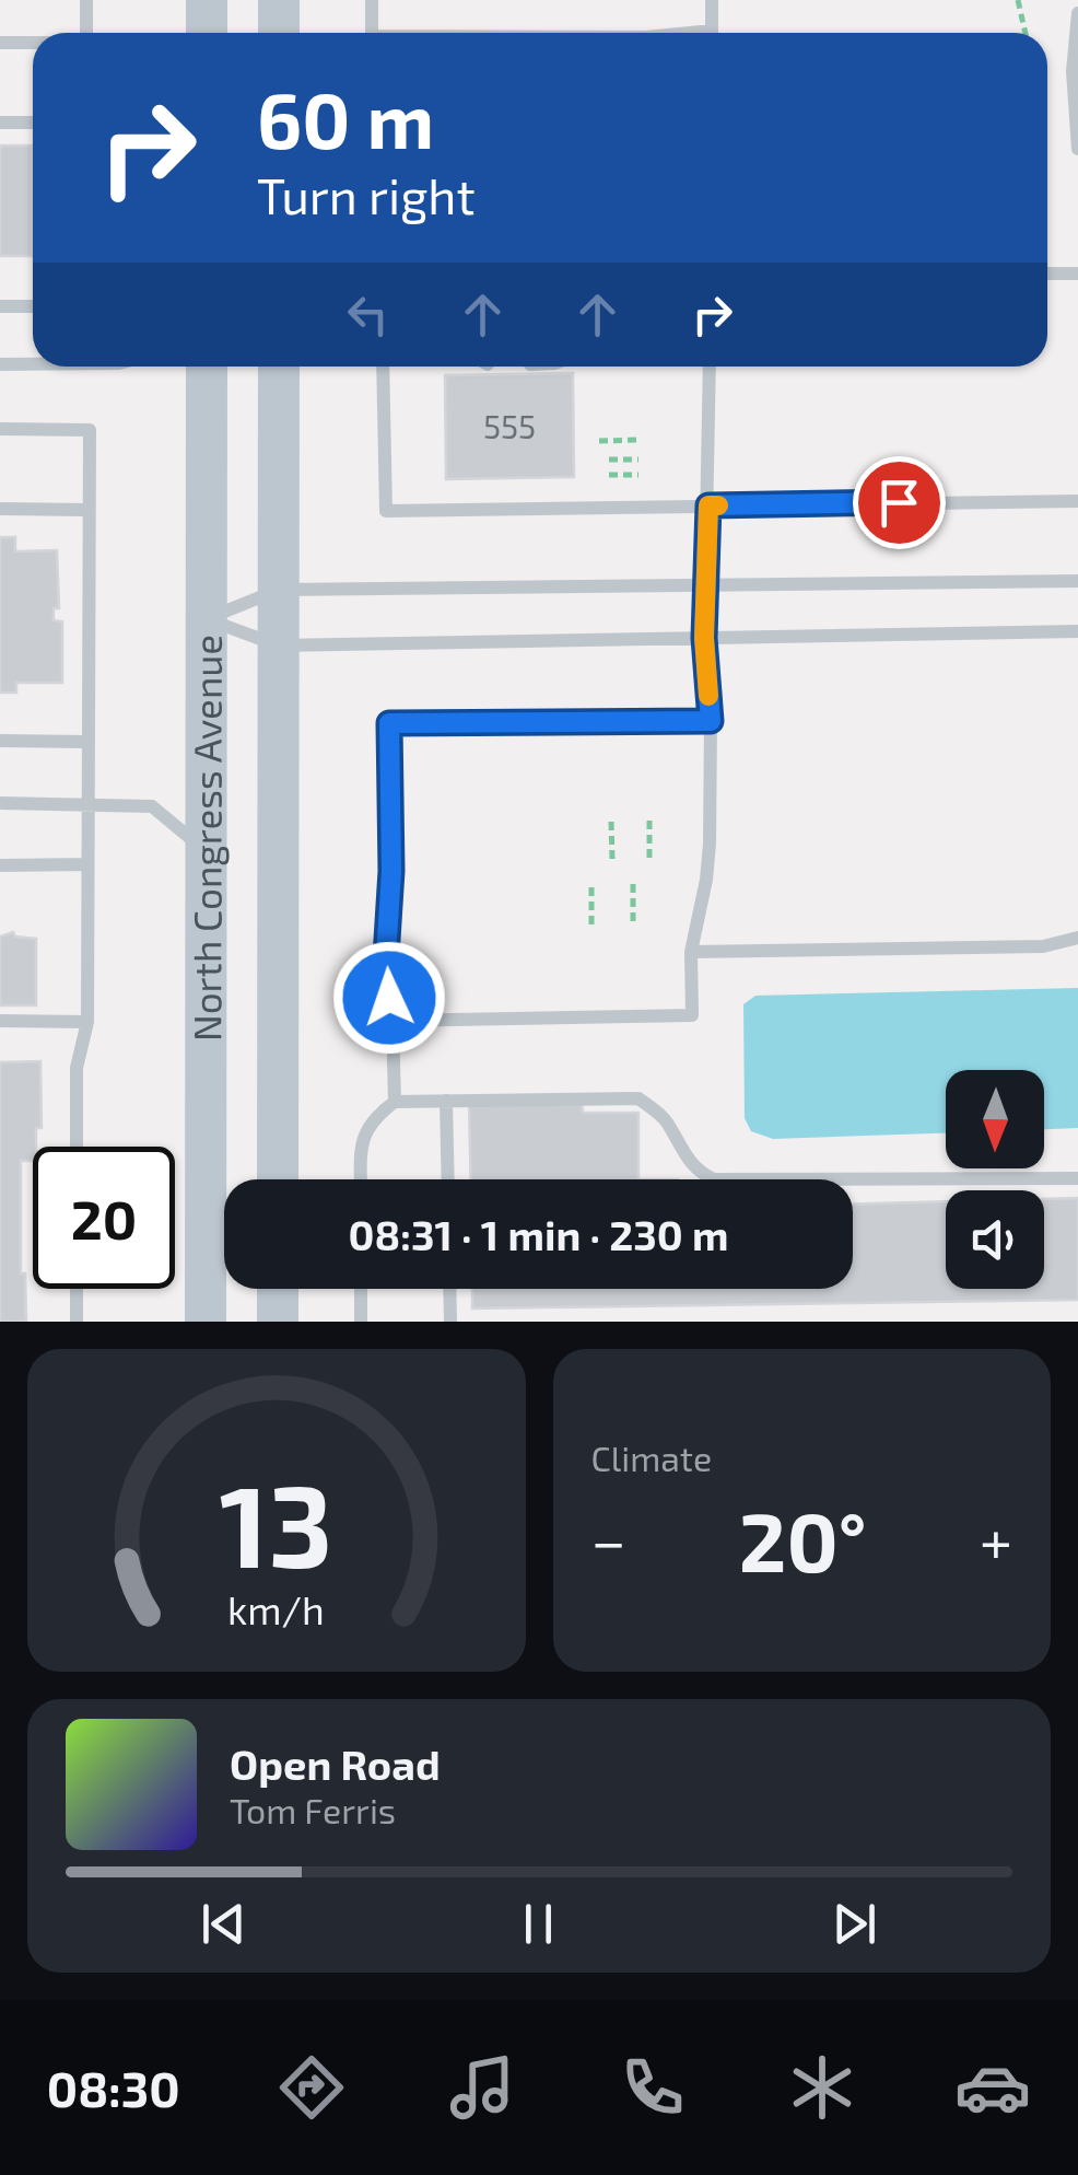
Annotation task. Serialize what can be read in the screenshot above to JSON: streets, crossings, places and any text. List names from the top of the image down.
{
  "streets": {
    "main road": ["North Congress Avenue"]
  },
  "house_numbers": ["555"],
  "north": "bottom",
  "page": {
    "turn": ["60 m", "Turn right"],
    "limit": "20",
    "trip": "08:31 · 1 min · 230 m",
    "tile": "Climate",
    "heat": ["−", "20°", "+"],
    "song": ["Open Road", "Tom Ferris"],
    "tabs": "08:30",
    "gauge": ["13", "km/h"]
  }
}
